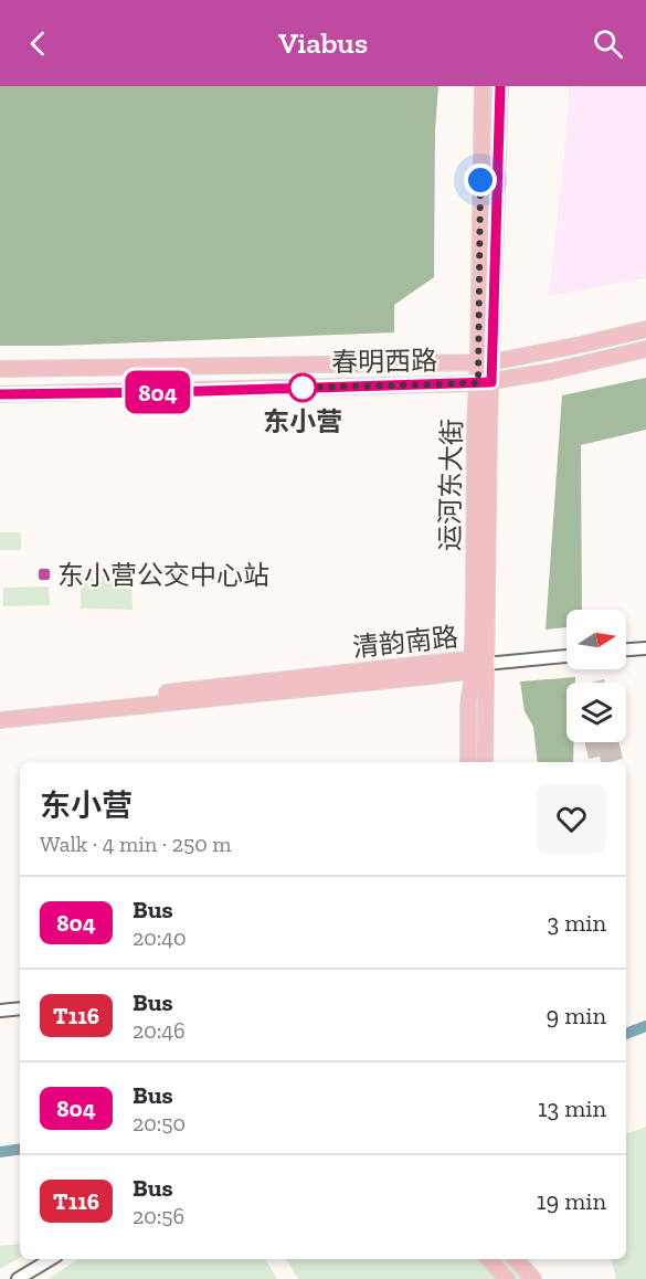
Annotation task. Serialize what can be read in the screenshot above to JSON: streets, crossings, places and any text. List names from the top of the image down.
{
  "streets": {
    "main road": ["春明西路", "运河东大街", "清韵南路"]
  },
  "crossings": [
    ["春明西路", "运河东大街"],
    ["运河东大街", "清韵南路"]
  ],
  "places": {
    "other": ["东小营"],
    "transit": ["东小营公交中心站"]
  },
  "lines": ["bus line 804"],
  "north": "right",
  "page": {
    "header": "Viabus",
    "on_map": "804",
    "heading": ["东小营", "Walk · 4 min · 250 m"],
    "list": [
      {
        "mark": "804",
        "name": "Bus",
        "note": "20:40",
        "value": "3 min"
      },
      {
        "mark": "T116",
        "name": "Bus",
        "note": "20:46",
        "value": "9 min"
      },
      {
        "mark": "804",
        "name": "Bus",
        "note": "20:50",
        "value": "13 min"
      },
      {
        "mark": "T116",
        "name": "Bus",
        "note": "20:56",
        "value": "19 min"
      }
    ]
  }
}
